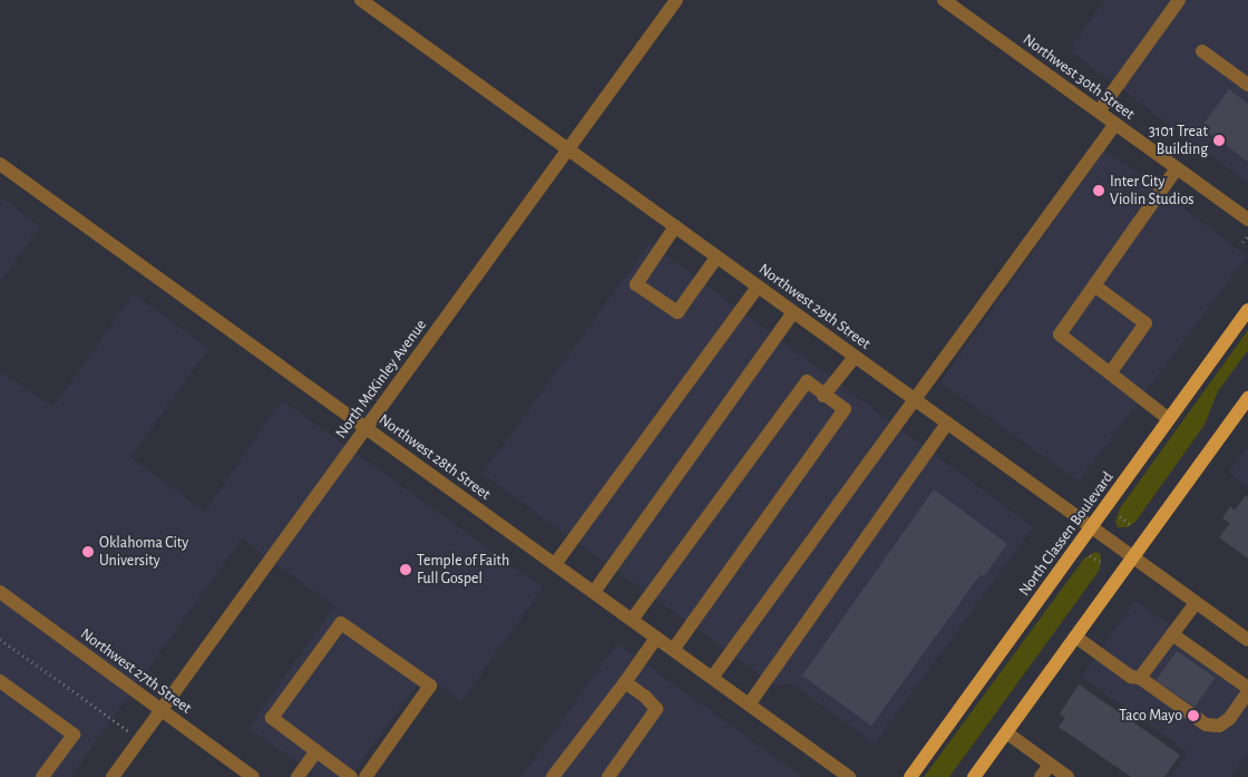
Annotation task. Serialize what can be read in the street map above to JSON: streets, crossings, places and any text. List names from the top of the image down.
{
  "streets": {
    "main road": ["North Classen Boulevard"],
    "street": [
      "Northwest 30th Street",
      "Northwest 29th Street",
      "North McKinley Avenue",
      "Northwest 28th Street",
      "Northwest 27th Street"
    ]
  },
  "crossings": [
    ["Northwest 29th Street", "North McKinley Avenue"],
    ["Northwest 29th Street", "North Classen Boulevard"],
    ["North McKinley Avenue", "Northwest 28th Street"],
    ["North McKinley Avenue", "Northwest 27th Street"]
  ],
  "places": [
    "3101 Treat Building",
    "Inter City Violin Studios",
    "Oklahoma City University",
    "Temple of Faith Full Gospel",
    "Taco Mayo"
  ]
}
